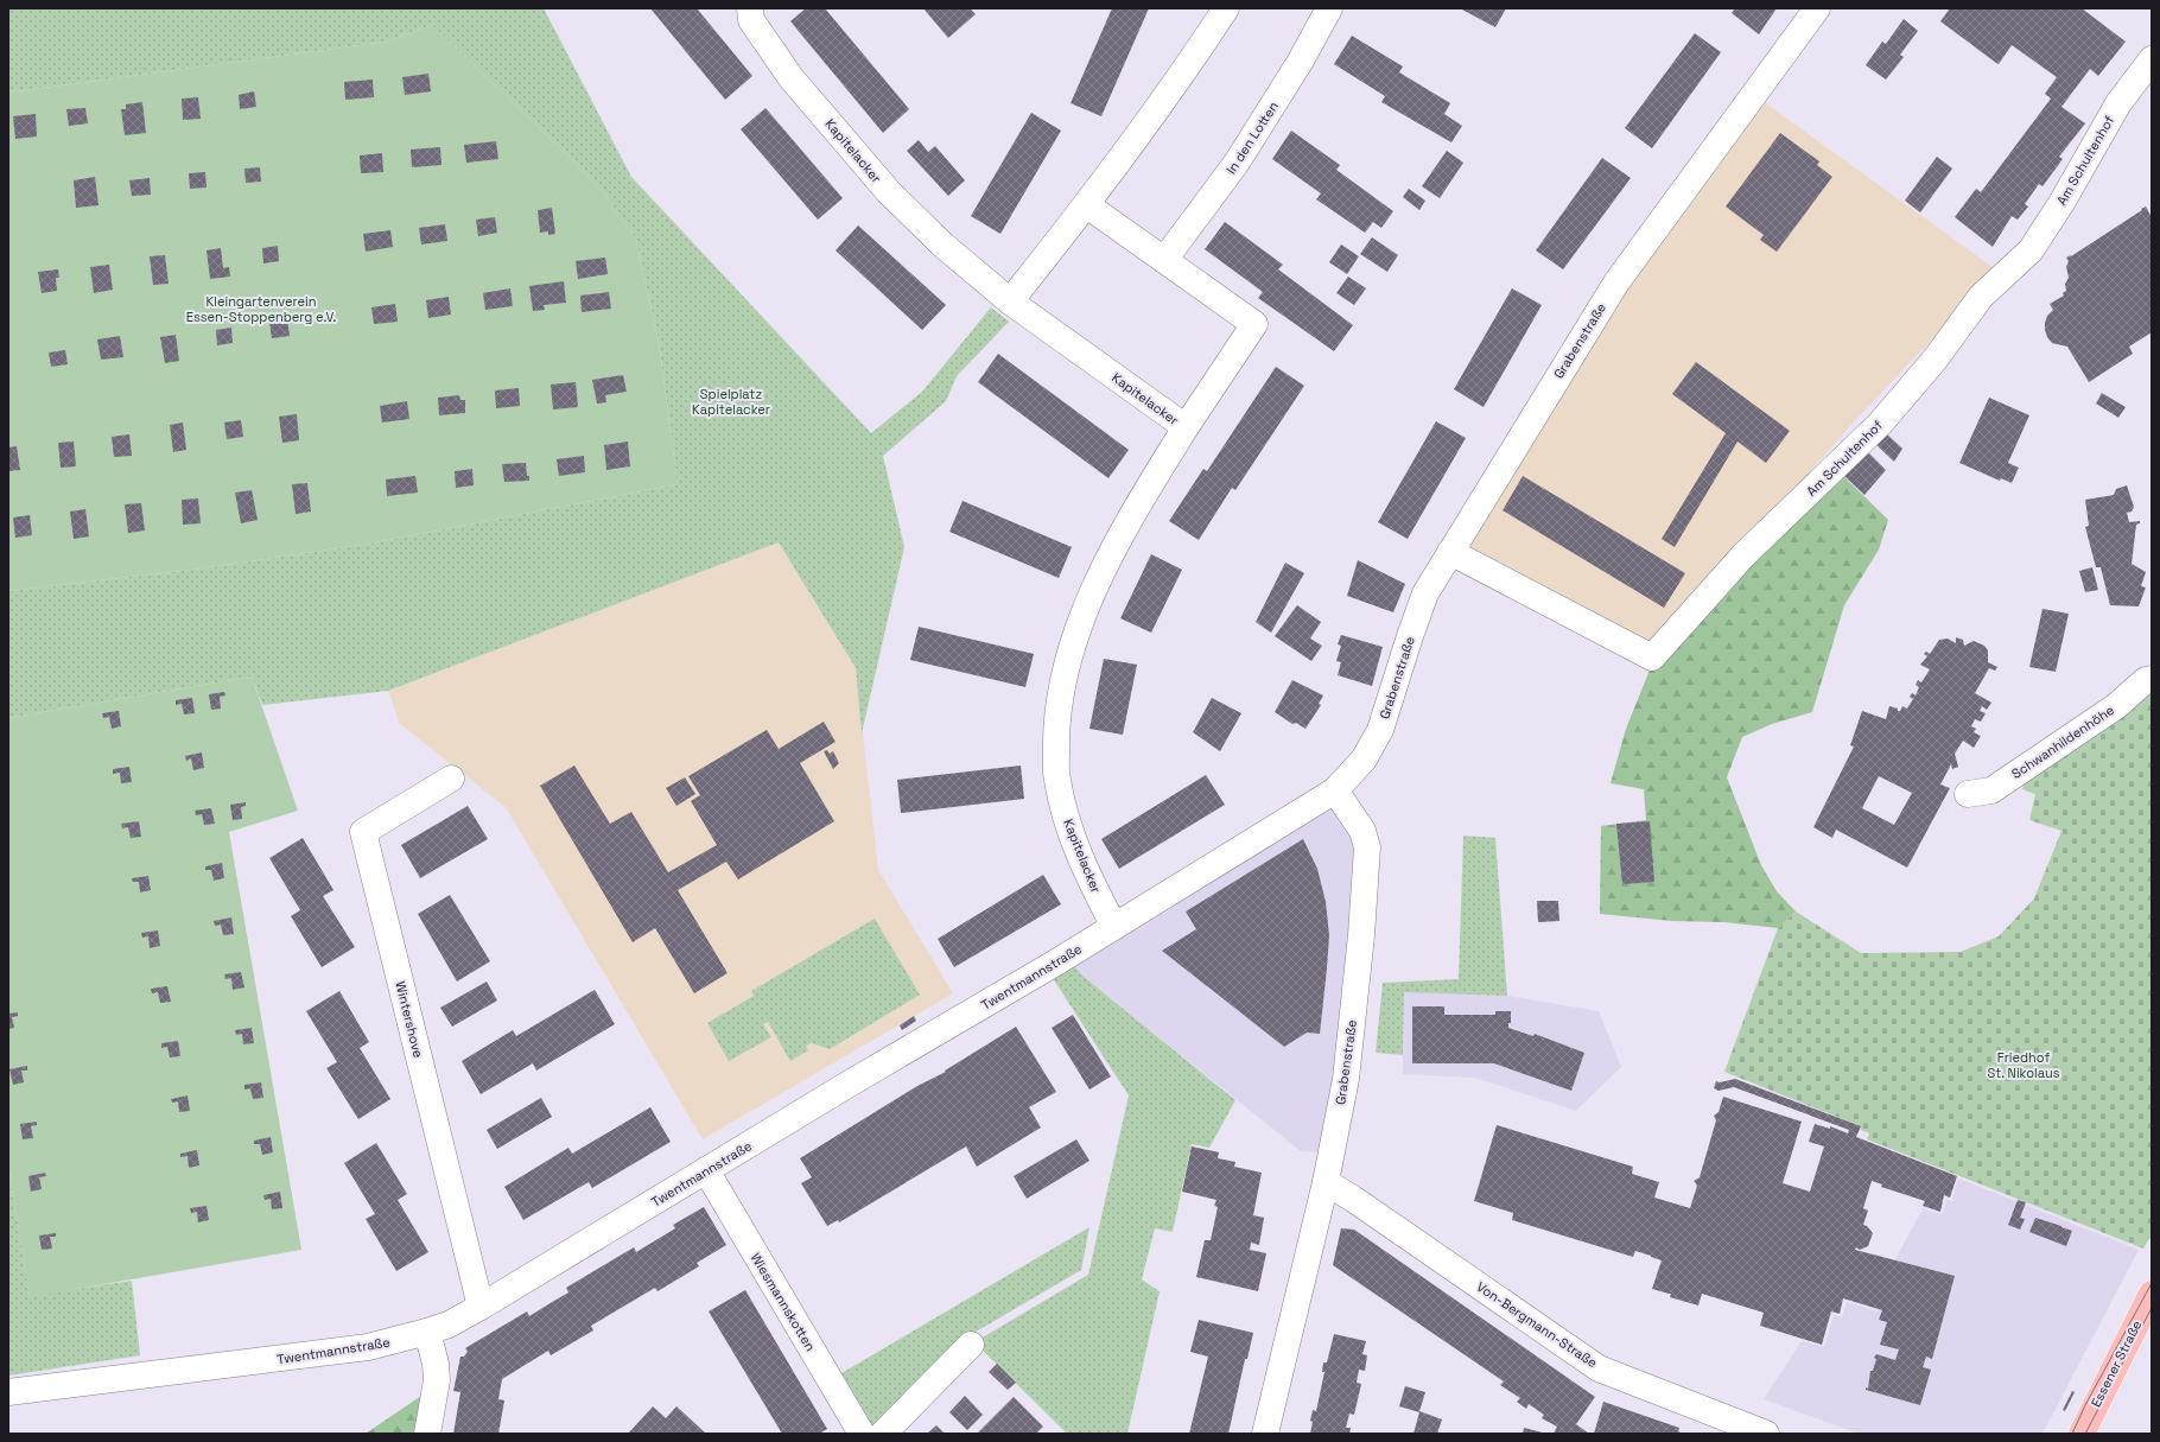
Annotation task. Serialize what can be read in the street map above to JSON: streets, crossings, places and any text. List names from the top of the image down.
{
  "streets": {
    "main road": ["Essener Straße"],
    "street": [
      "In den Lotten",
      "Kapitelacker",
      "Am Schultenhof",
      "Grabenstraße",
      "Schwanhildenhöhe",
      "Twentmannstraße",
      "Wintershove",
      "Wiesmannskotten",
      "Von-Bergmann-Straße"
    ]
  },
  "crossings": [
    ["Kapitelacker", "Twentmannstraße"],
    ["Am Schultenhof", "Grabenstraße"],
    ["Grabenstraße", "Twentmannstraße"],
    ["Grabenstraße", "Von-Bergmann-Straße"],
    ["Twentmannstraße", "Wintershove"],
    ["Twentmannstraße", "Wiesmannskotten"]
  ],
  "parks": ["Kleingartenverein Essen-Stoppenberg e.V.", "Spielplatz Kapitelacker", "Friedhof St. Nikolaus"]
}
